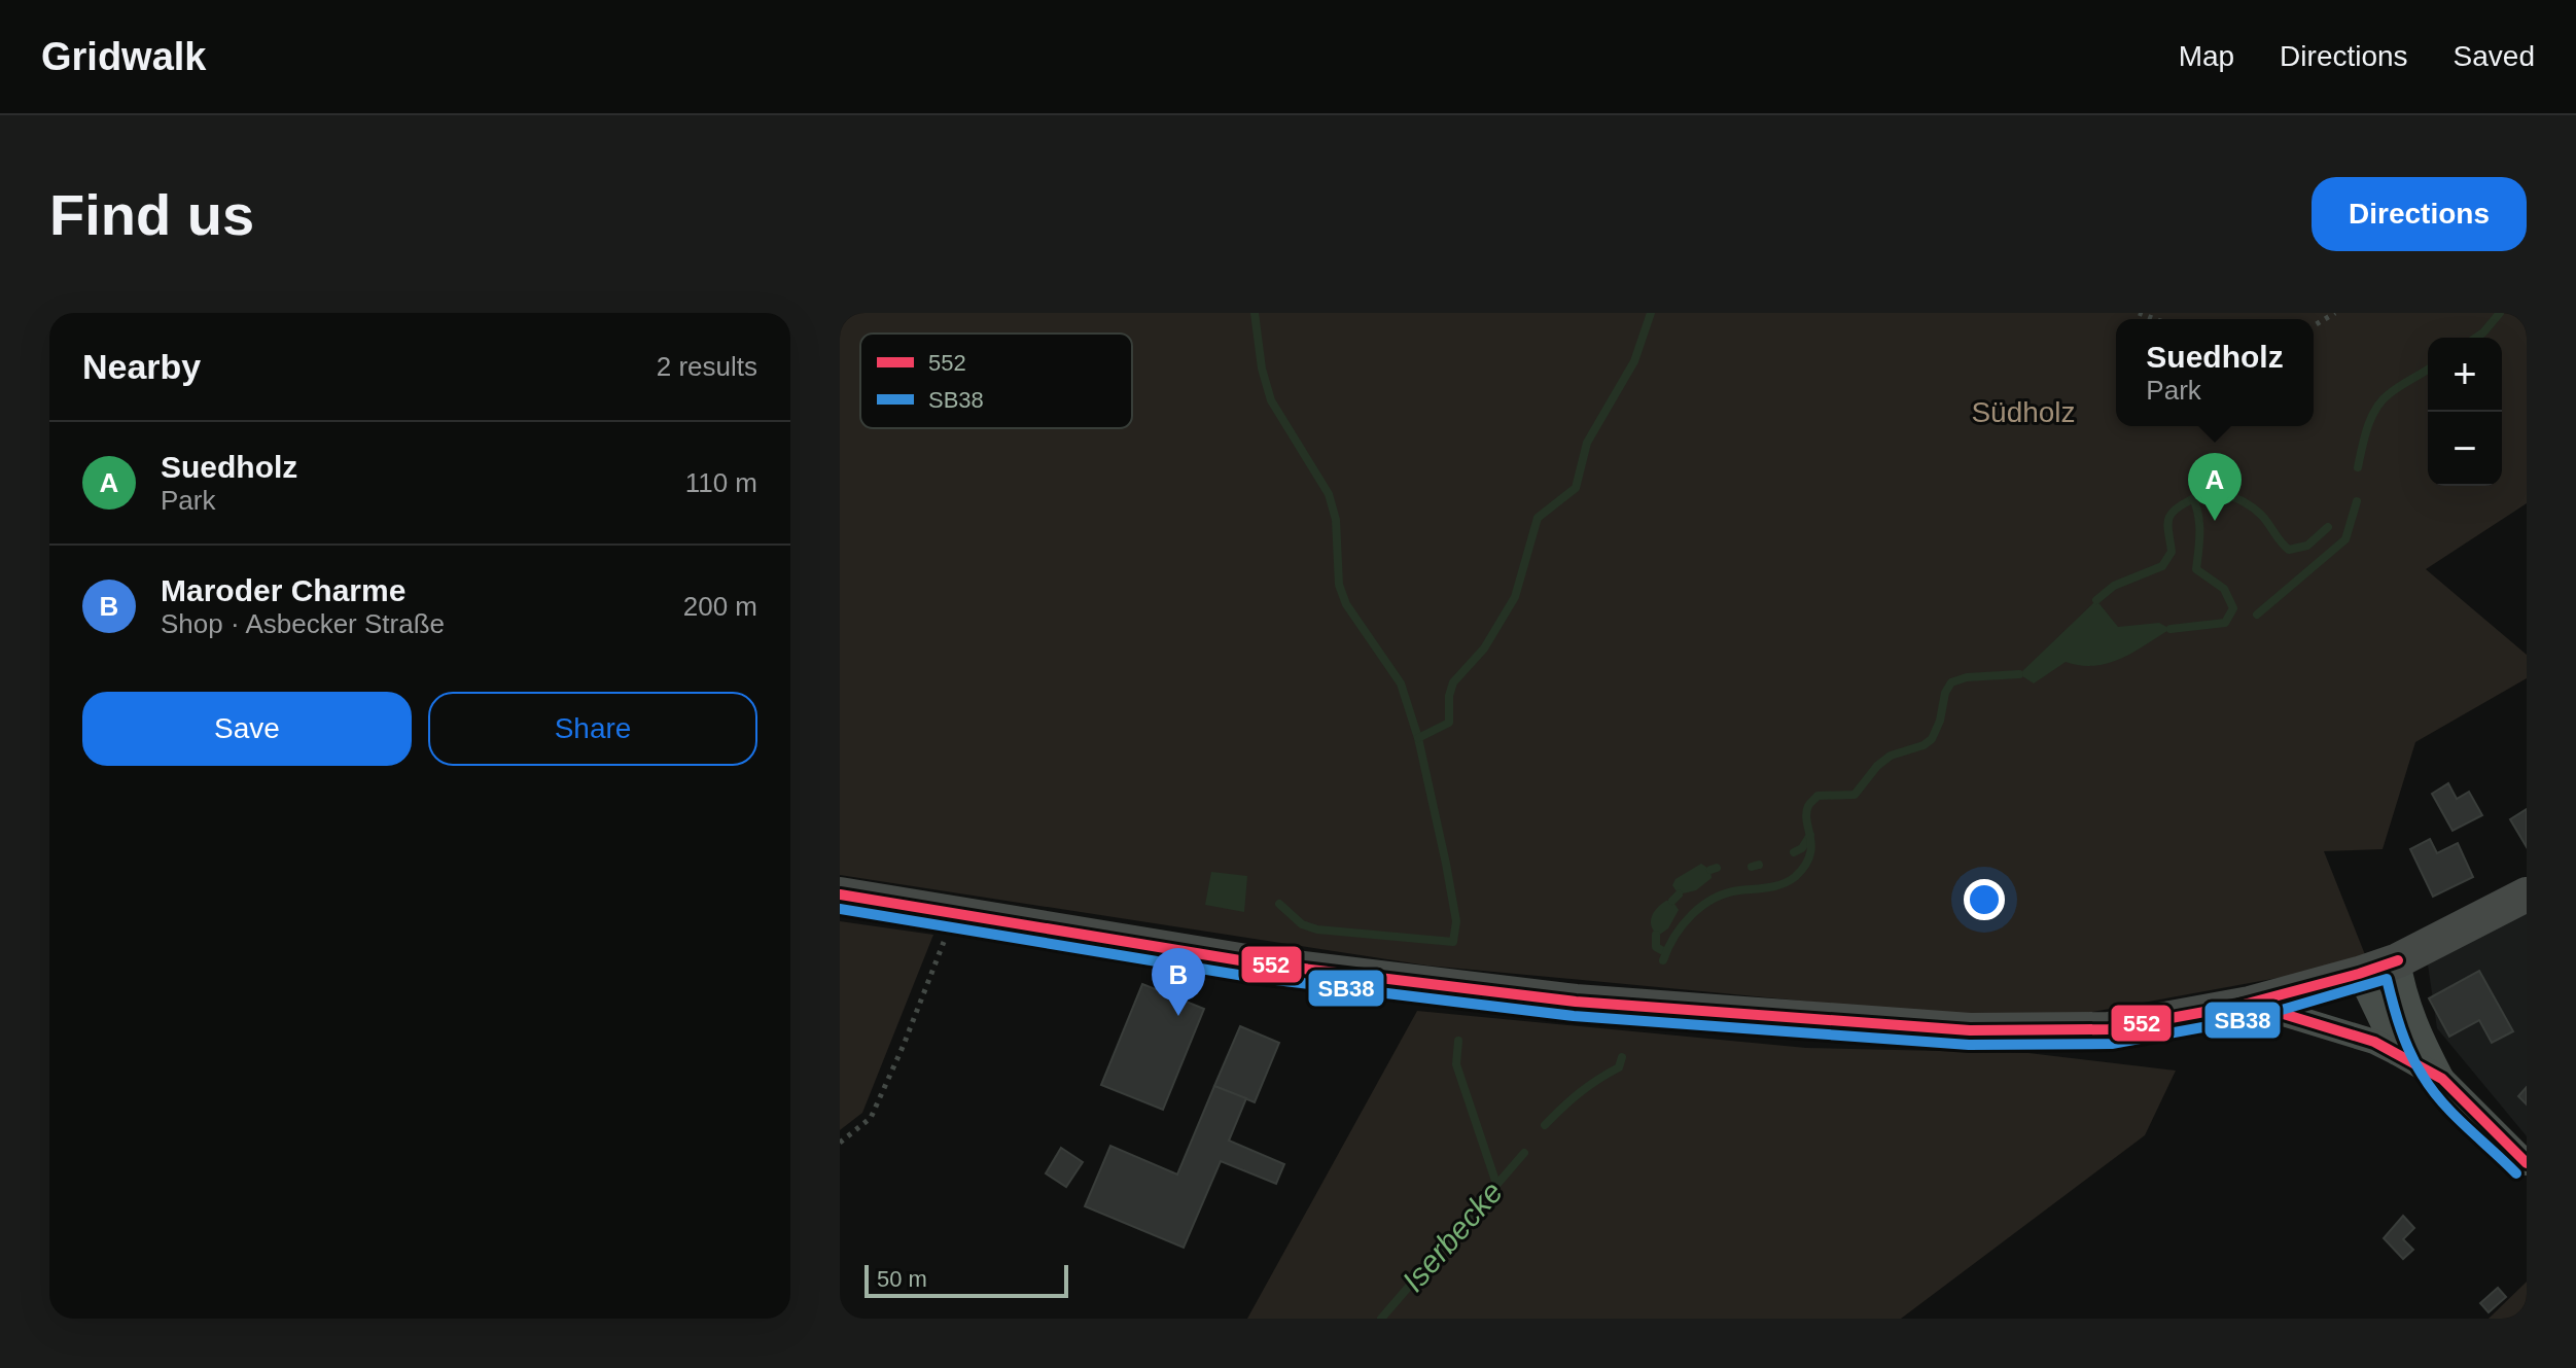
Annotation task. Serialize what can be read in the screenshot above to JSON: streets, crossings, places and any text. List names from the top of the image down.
{
  "water": ["Iserbecke"],
  "parks": ["Südholz"],
  "lines": ["transit line 552", "transit line SB38"],
  "legend": ["552", "SB38"],
  "scale_bar": "50 m",
  "page": {
    "header": "Gridwalk",
    "nav": ["Map", "Directions", "Saved"],
    "buttons": [
      "Directions",
      ["Save", "Share"]
    ],
    "title": "Find us",
    "heading": ["Nearby", "2 results"],
    "popup": ["Suedholz", "Park"],
    "map_buttons": ["+", "−"],
    "list": [
      {
        "mark": "A",
        "name": "Suedholz",
        "note": "Park",
        "value": "110 m"
      },
      {
        "mark": "B",
        "name": "Maroder Charme",
        "note": "Shop · Asbecker Straße",
        "value": "200 m"
      }
    ],
    "pins": ["A", "B"],
    "scale": "50 m"
  }
}
